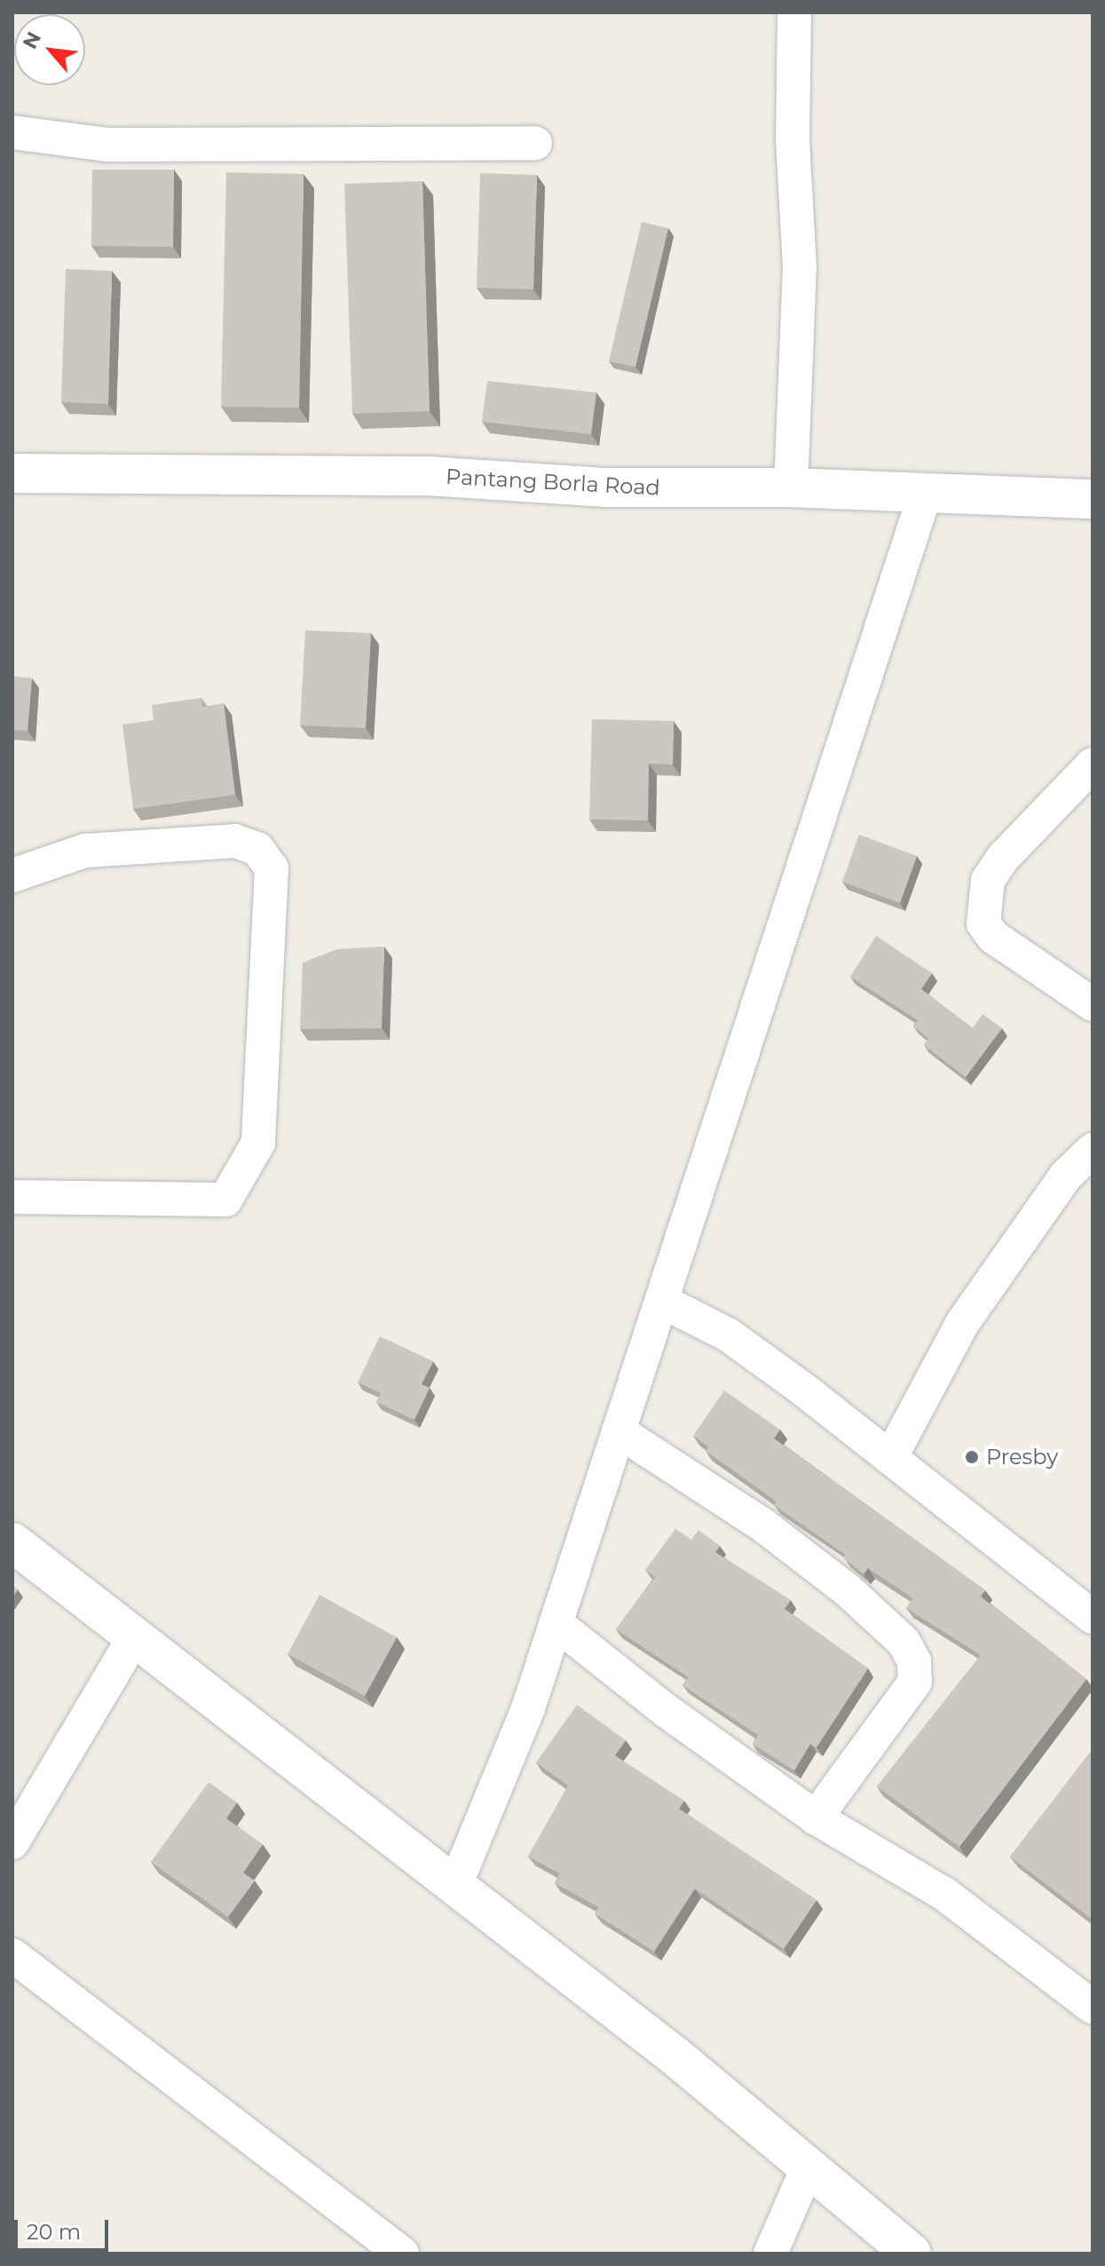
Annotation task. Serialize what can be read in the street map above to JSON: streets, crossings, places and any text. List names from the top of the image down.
{
  "streets": {
    "street": ["Pantang Borla Road"]
  },
  "places": ["Presby"],
  "scale_bar": "20 m",
  "north": "top left"
}
